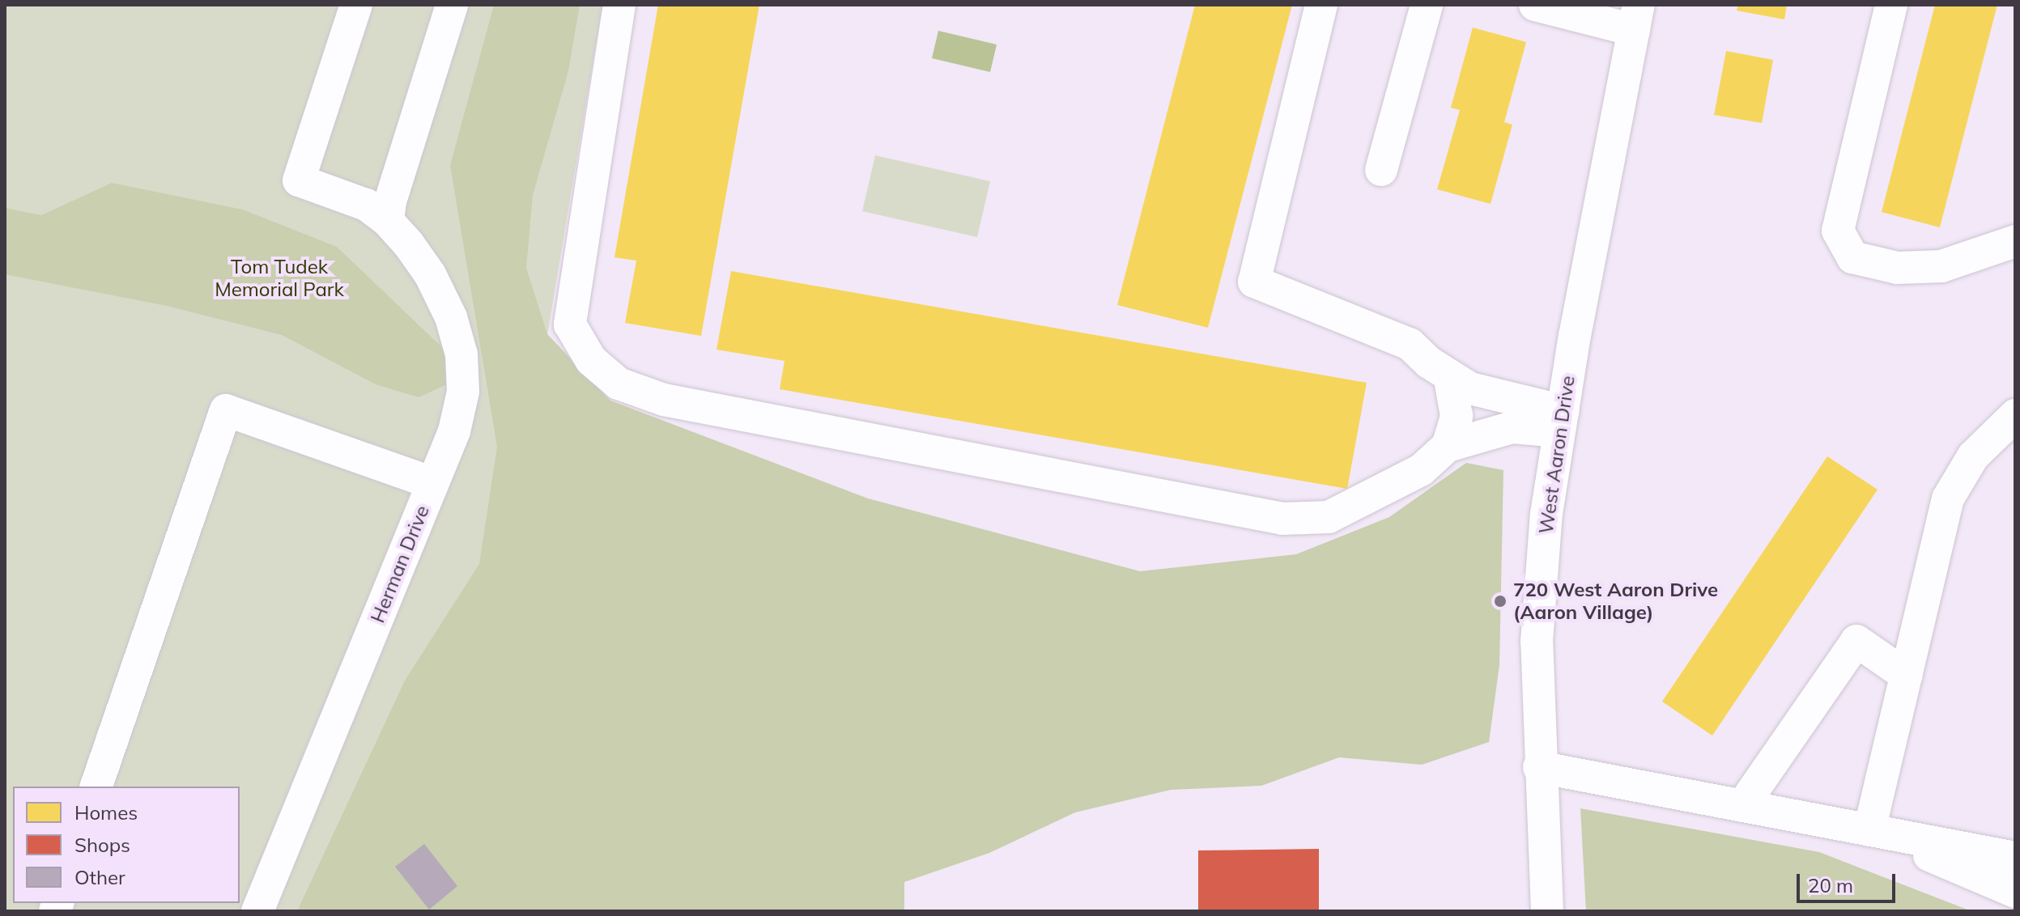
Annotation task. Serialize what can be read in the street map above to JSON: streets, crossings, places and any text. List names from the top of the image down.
{
  "streets": {
    "street": ["West Aaron Drive", "Herman Drive"]
  },
  "parks": ["Tom Tudek Memorial Park"],
  "places": ["720 West Aaron Drive (Aaron Village)"],
  "legend": ["Homes", "Shops", "Other"],
  "scale_bar": "20 m"
}
